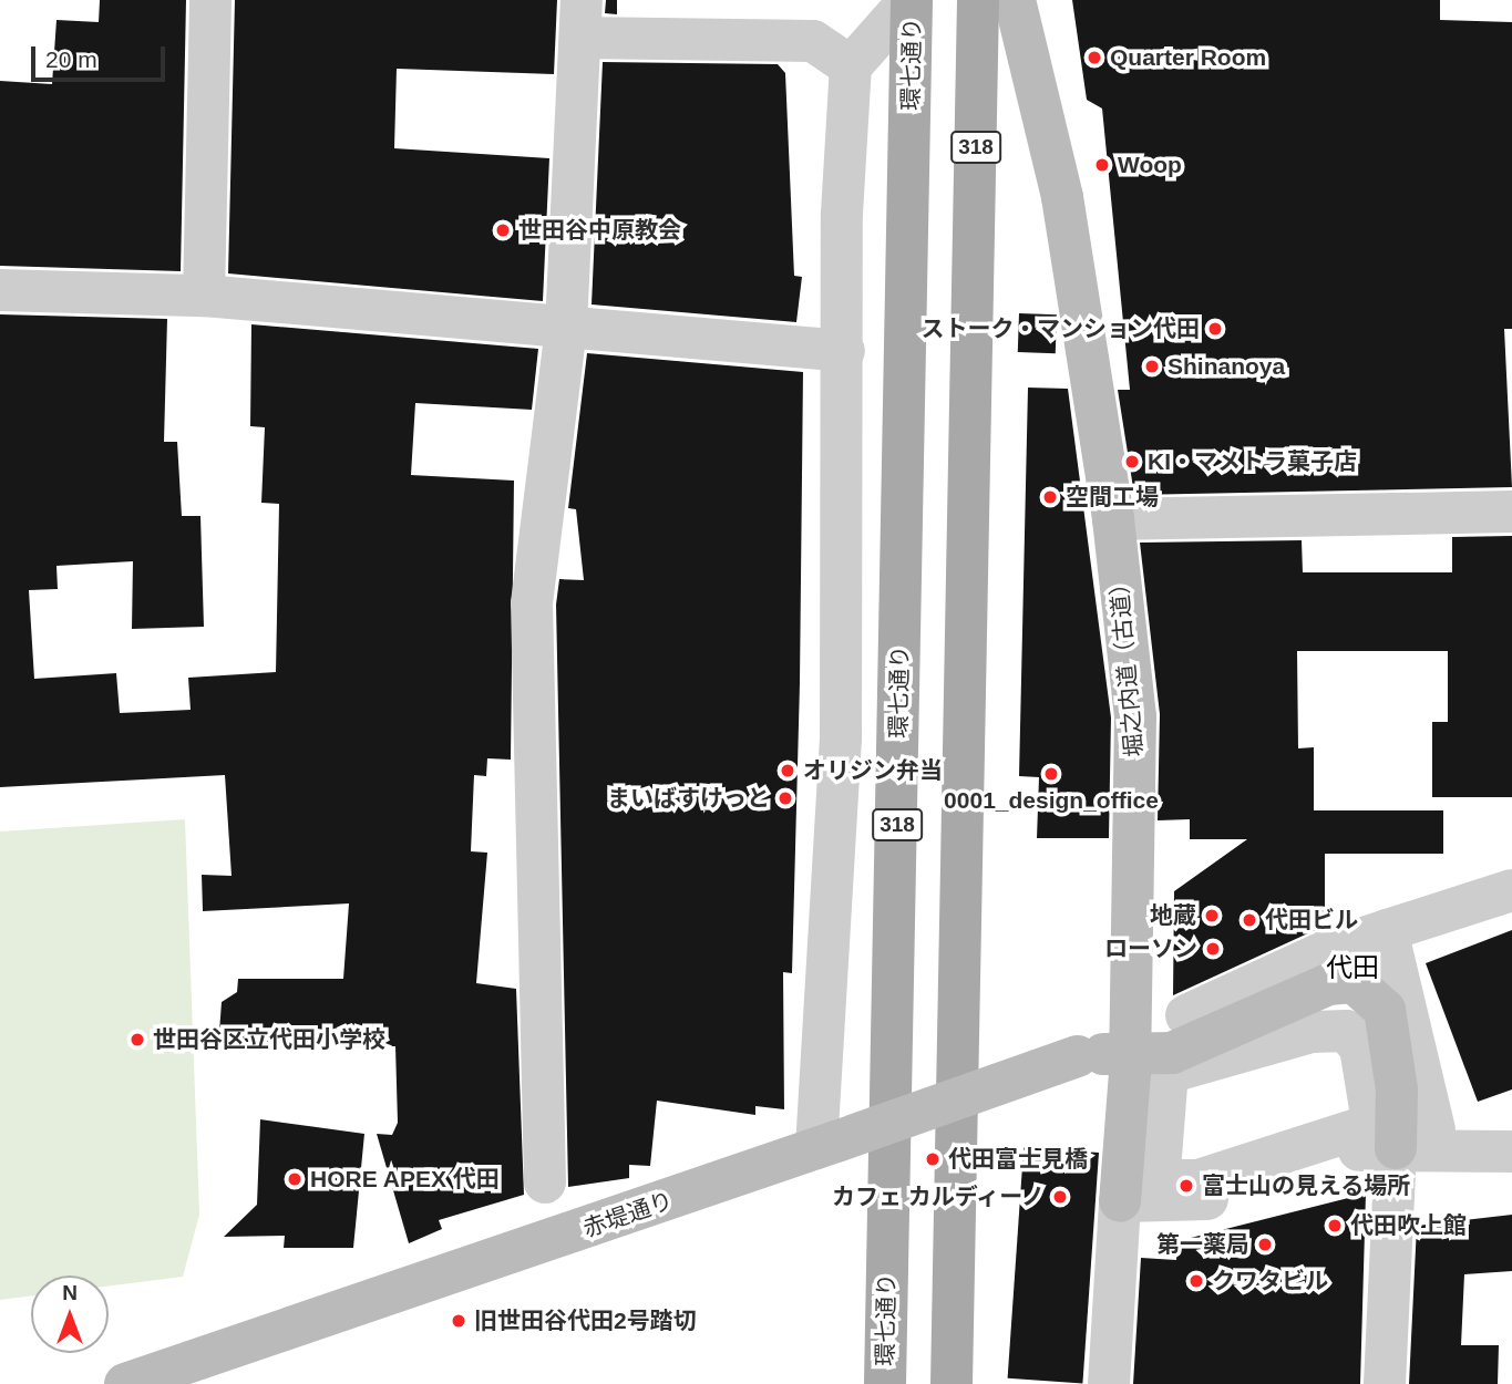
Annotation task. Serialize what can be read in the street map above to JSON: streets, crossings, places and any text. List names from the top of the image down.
{
  "streets": {
    "main road": ["環七通り", "318"],
    "street": ["堀之内道（古道）", "赤堤通り"]
  },
  "crossings": [
    ["堀之内道（古道）", "赤堤通り"]
  ],
  "districts": ["代田"],
  "places": [
    "Quarter Room",
    "Woop",
    "世田谷中原教会",
    "ストーク・マンション代田",
    "Shinanoya",
    "KI・マメトラ菓子店",
    "空間工場",
    "オリジン弁当",
    "0001_design_office",
    "まいばすけっと",
    "地蔵",
    "代田ビル",
    "ローソン",
    "世田谷区立代田小学校",
    "代田富士見橋",
    "HORE APEX 代田",
    "富士山の見える場所",
    "カフェ カルディーノ",
    "代田吹上館",
    "第一薬局",
    "クワタビル",
    "旧世田谷代田2号踏切"
  ],
  "scale_bar": "20 m",
  "north": "top"
}
